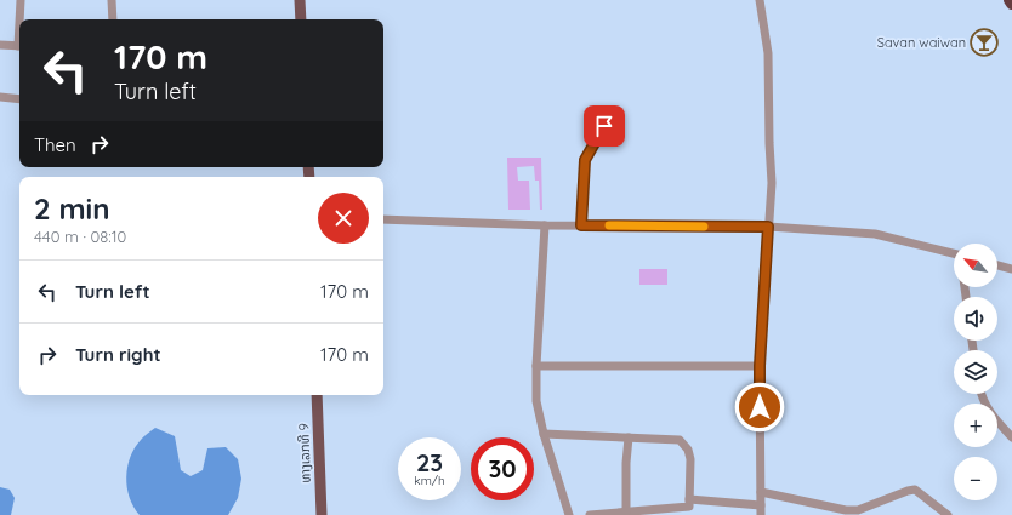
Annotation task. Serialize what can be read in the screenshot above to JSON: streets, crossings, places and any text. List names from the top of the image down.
{
  "streets": {
    "main road": ["ທາງເລກທີ 9"]
  },
  "places": {
    "bar": ["Savan waiwan"]
  },
  "north": "top left",
  "page": {
    "turn": ["170 m", "Turn left"],
    "then": "Then",
    "heading": ["2 min", "440 m · 08:10"],
    "map_buttons": ["+", "−"],
    "list": [
      {
        "name": "Turn left",
        "value": "170 m"
      },
      {
        "name": "Turn right",
        "value": "170 m"
      }
    ],
    "speed": "23 km/h",
    "limit": "30"
  }
}
